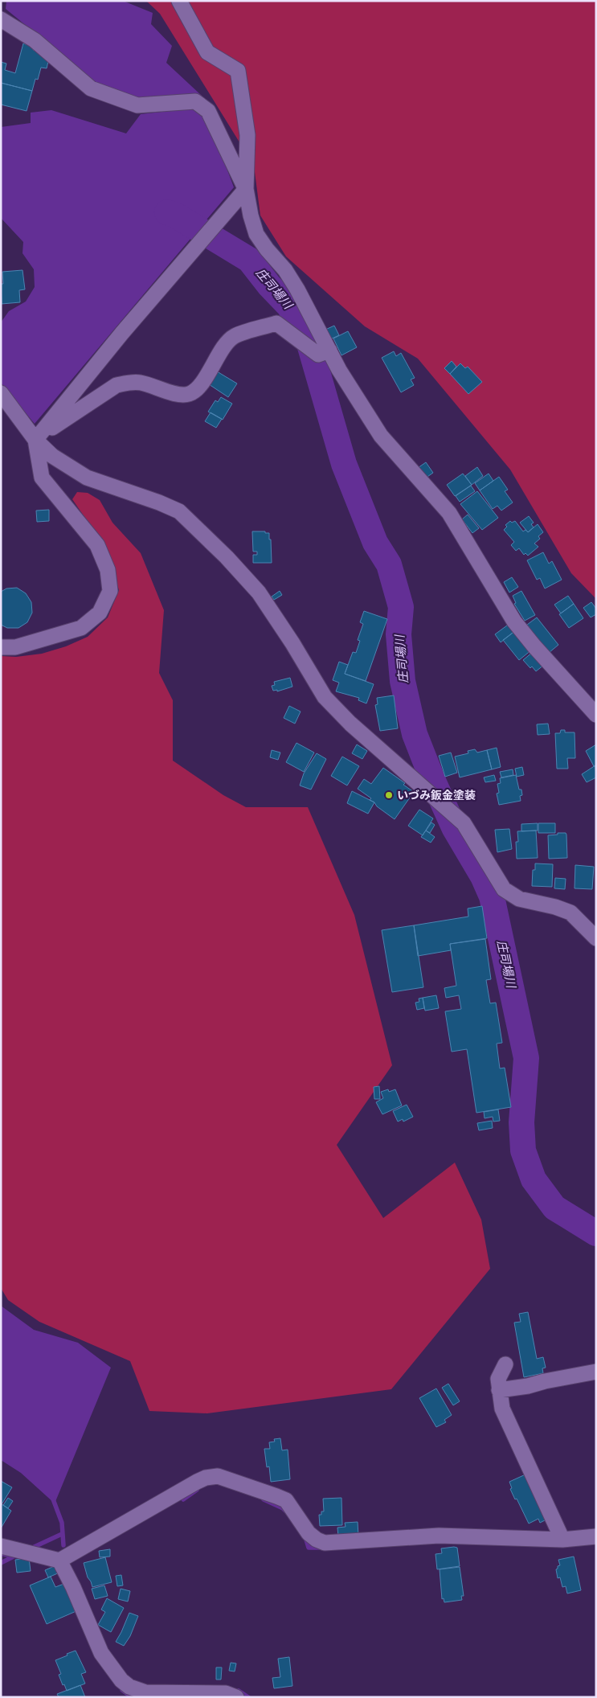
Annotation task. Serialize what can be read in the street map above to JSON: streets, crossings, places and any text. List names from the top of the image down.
{
  "water": ["庄司場川"],
  "places": ["いづみ鈑金塗装"]
}
